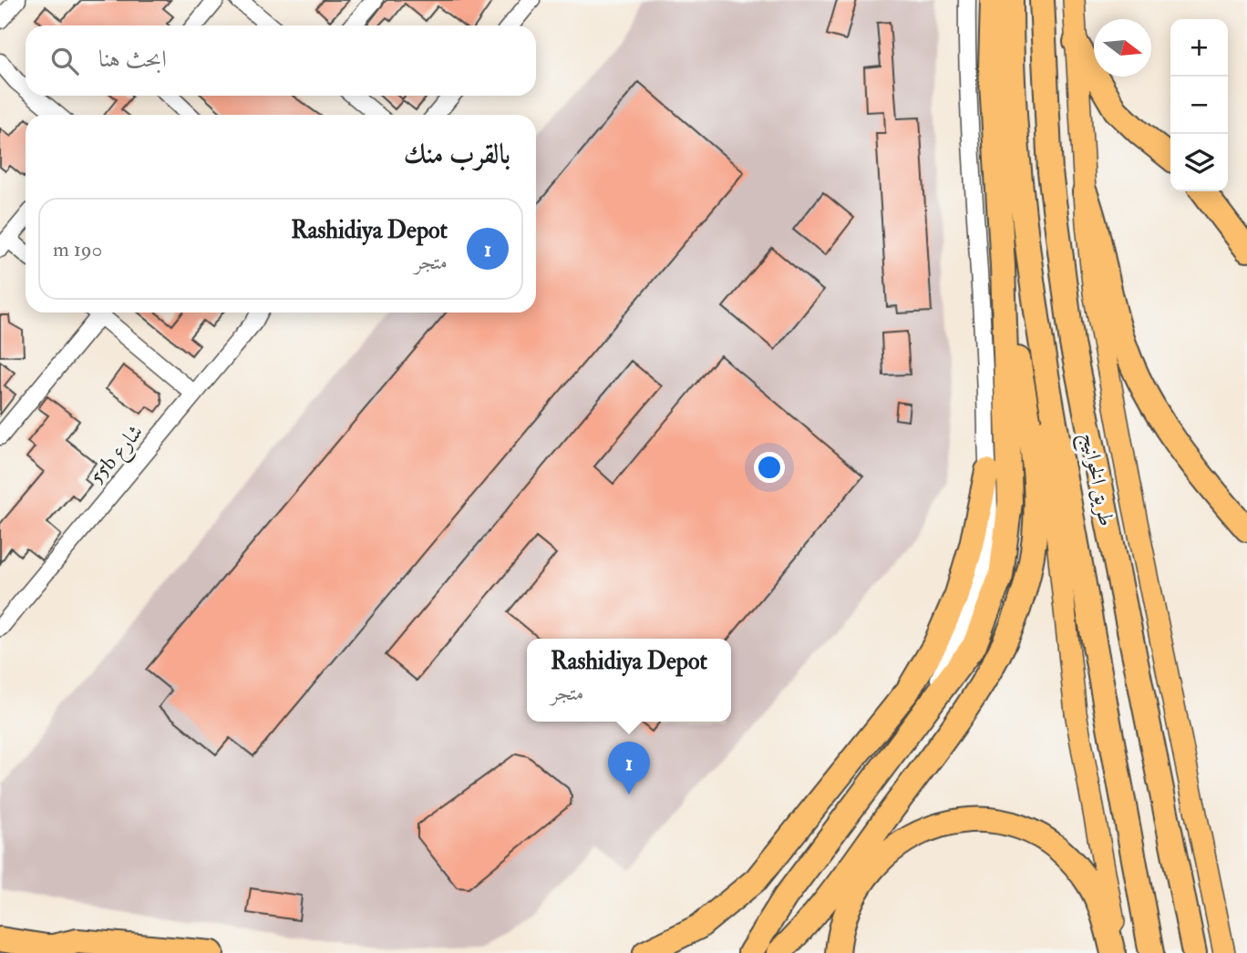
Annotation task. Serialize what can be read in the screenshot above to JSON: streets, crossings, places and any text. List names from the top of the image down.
{
  "streets": {
    "highway": ["طريق الخوانيج"],
    "street": ["55b شارع"]
  },
  "north": "right",
  "page": {
    "map_buttons": ["+", "−"],
    "search": "ابحث هنا",
    "heading": "بالقرب منك",
    "list": [
      {
        "mark": "1",
        "name": "Rashidiya Depot",
        "note": "متجر",
        "value": "190 m"
      }
    ],
    "popup": ["Rashidiya Depot", "متجر"],
    "pins": "1"
  }
}
